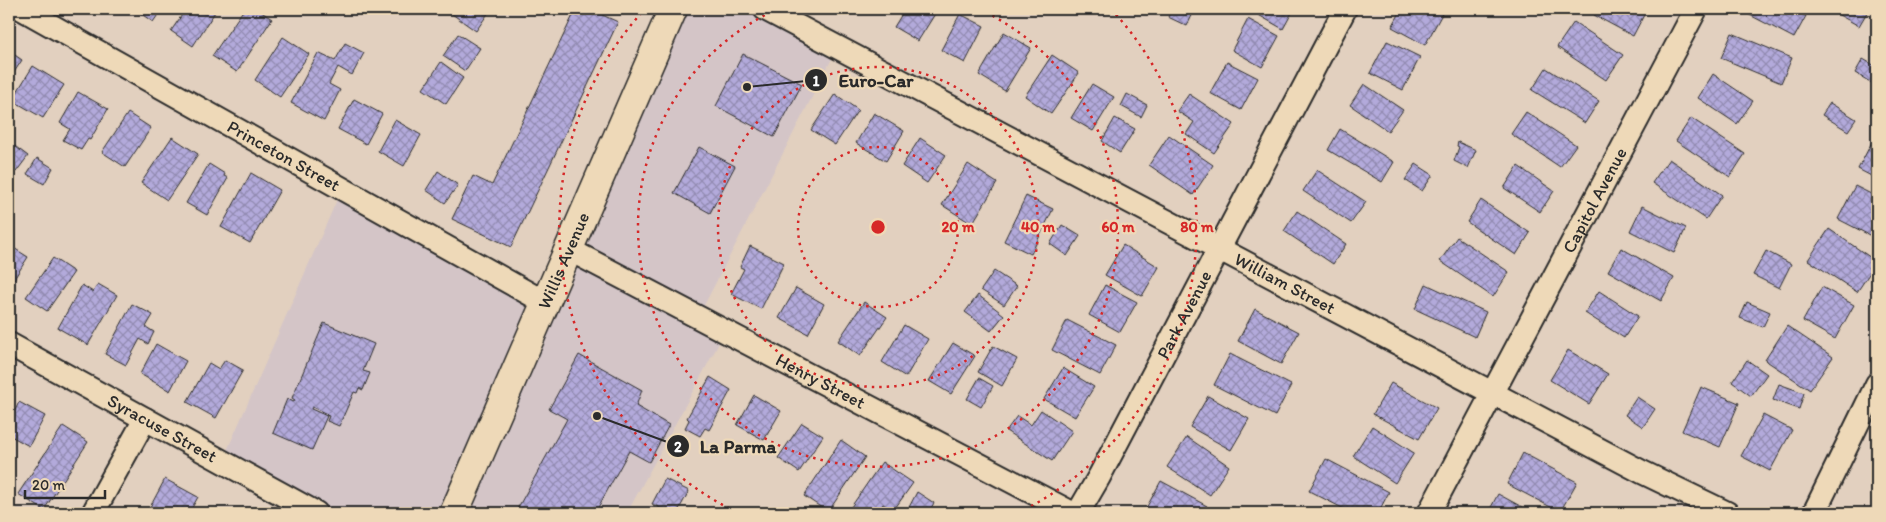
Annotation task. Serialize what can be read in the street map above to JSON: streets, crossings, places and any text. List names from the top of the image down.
{
  "streets": {
    "main road": ["Willis Avenue"],
    "street": [
      "Princeton Street",
      "Capitol Avenue",
      "William Street",
      "Park Avenue",
      "Henry Street",
      "Syracuse Street"
    ]
  },
  "crossings": [
    ["Princeton Street", "Willis Avenue"],
    ["Capitol Avenue", "William Street"],
    ["Willis Avenue", "Henry Street"],
    ["William Street", "Park Avenue"]
  ],
  "places": ["Euro-Car", "La Parma"],
  "scale_bar": "20 m",
  "rings": [
    "20 m",
    "40 m",
    "60 m",
    "80 m"
  ]
}
